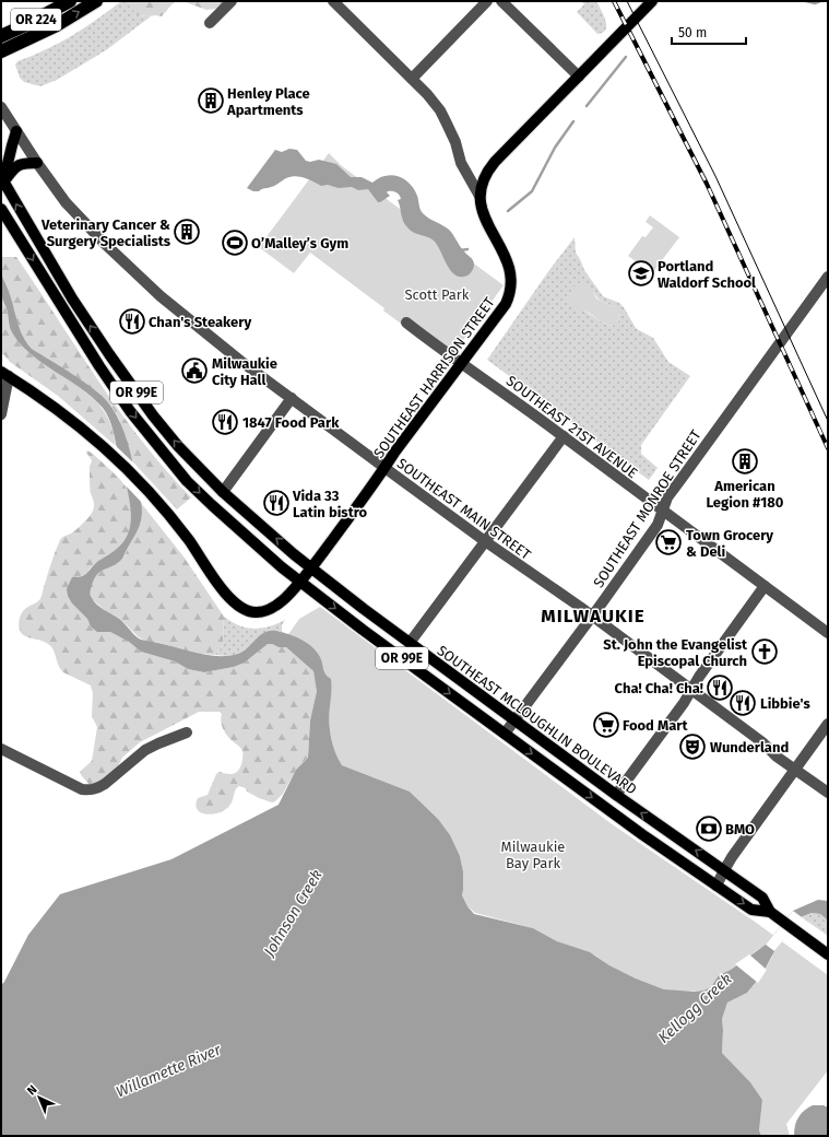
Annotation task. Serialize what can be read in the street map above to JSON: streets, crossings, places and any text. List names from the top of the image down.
{
  "streets": {
    "highway": ["OR 224"],
    "main road": ["SOUTHEAST HARRISON STREET", "OR 99E", "SOUTHEAST MCLOUGHLIN BOULEVARD"],
    "street": ["SOUTHEAST 21ST AVENUE", "SOUTHEAST MAIN STREET", "SOUTHEAST MONROE STREET"]
  },
  "crossings": [
    ["SOUTHEAST HARRISON STREET", "SOUTHEAST 21ST AVENUE"],
    ["SOUTHEAST HARRISON STREET", "SOUTHEAST MAIN STREET"],
    ["SOUTHEAST HARRISON STREET", "SOUTHEAST MCLOUGHLIN BOULEVARD"],
    ["SOUTHEAST 21ST AVENUE", "SOUTHEAST MONROE STREET"],
    ["SOUTHEAST MAIN STREET", "SOUTHEAST MONROE STREET"],
    ["SOUTHEAST MONROE STREET", "SOUTHEAST MCLOUGHLIN BOULEVARD"]
  ],
  "districts": ["MILWAUKIE"],
  "water": ["Johnson Creek", "Kellogg Creek", "Willamette River"],
  "parks": ["Scott Park", "Milwaukie Bay Park"],
  "places": {
    "building": ["Henley Place Apartments", "Veterinary Cancer & Surgery Specialists", "American Legion #180"],
    "sports": ["O’Malley’s Gym"],
    "school or university": ["Portland Waldorf School"],
    "restaurant": [
      "Chan's Steakery",
      "1847 Food Park",
      "Vida 33 Latin bistro",
      "Cha! Cha! Cha!",
      "Libbie's"
    ],
    "public building": ["Milwaukie City Hall"],
    "supermarket": ["Town Grocery & Deli", "Food Mart"],
    "church": ["St. John the Evangelist Episcopal Church"],
    "theatre": ["Wunderland"],
    "bank": ["BMO"]
  },
  "scale_bar": "50 m",
  "north": "top left"
}
